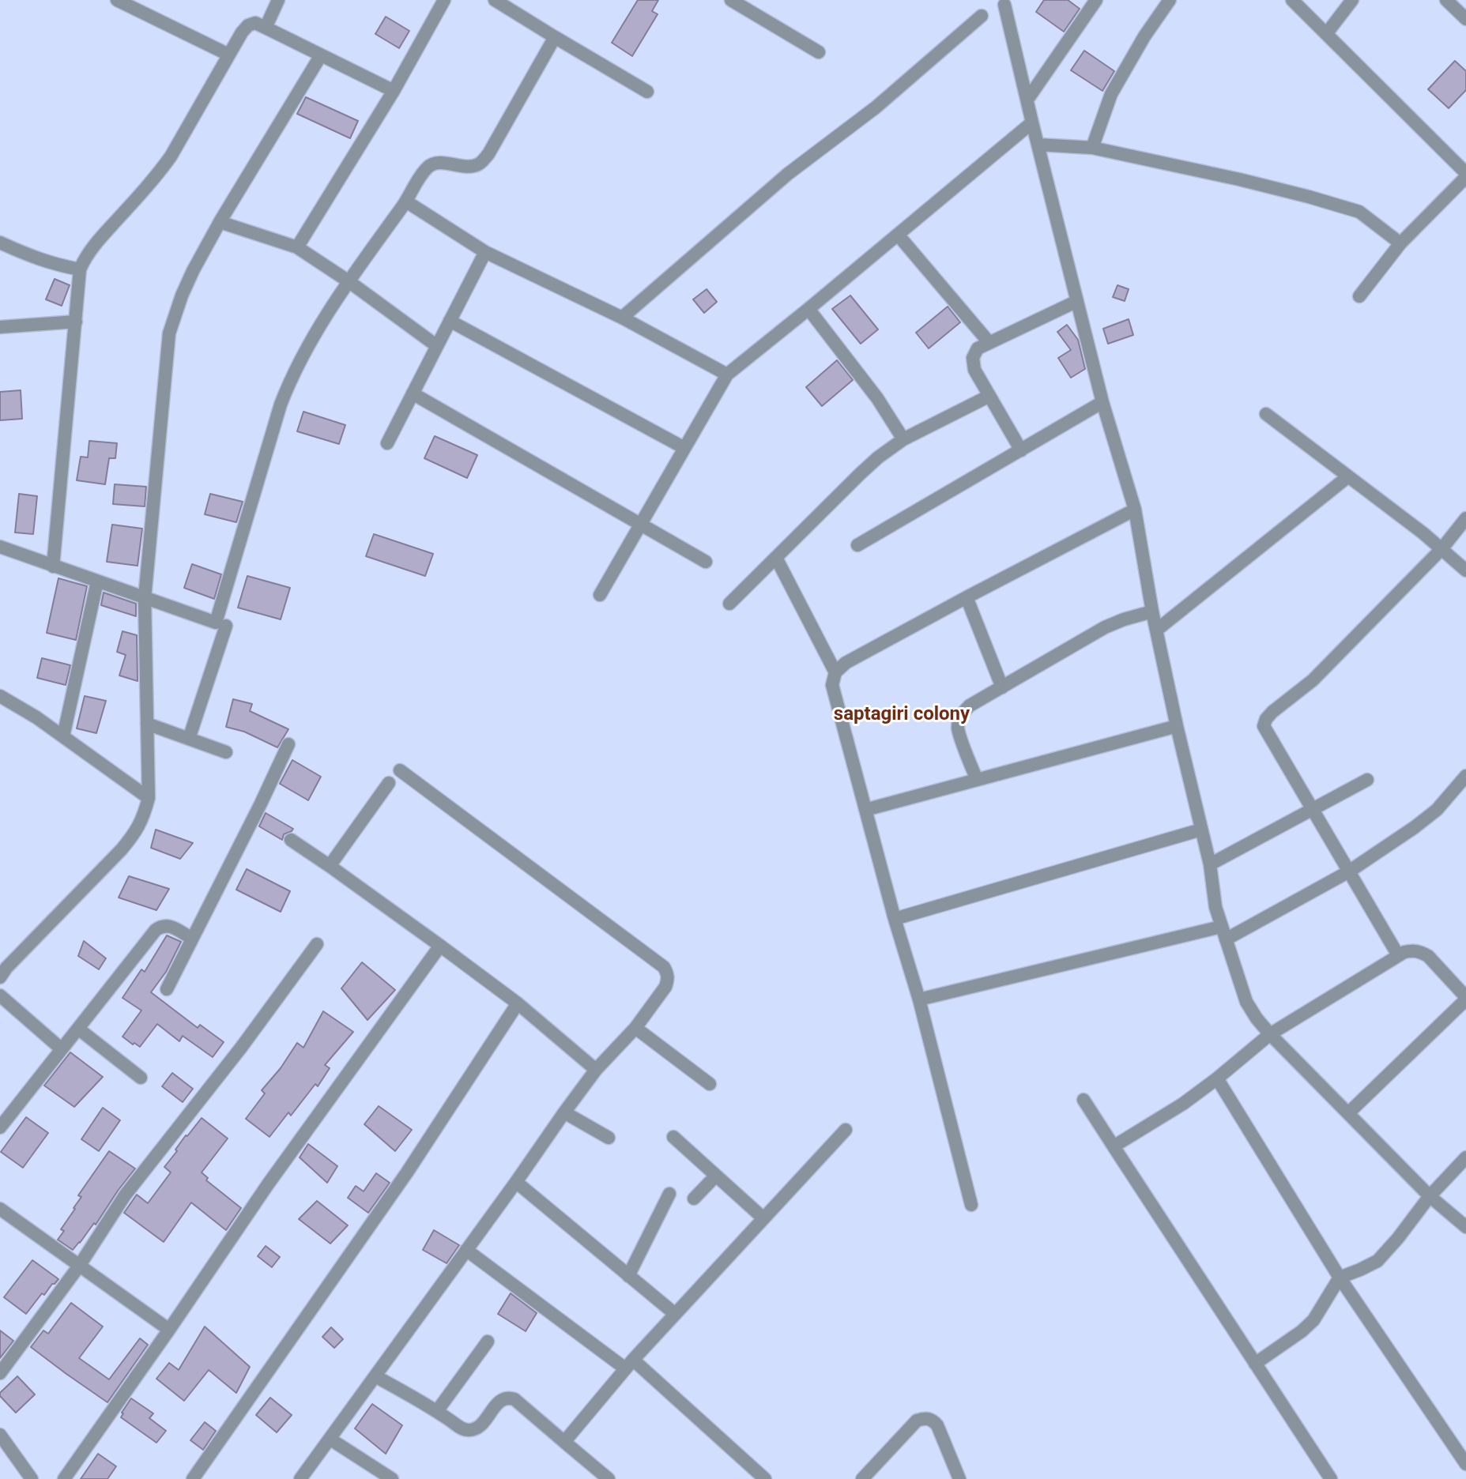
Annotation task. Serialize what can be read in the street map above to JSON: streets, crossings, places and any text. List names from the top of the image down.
{
  "districts": ["saptagiri colony"]
}
